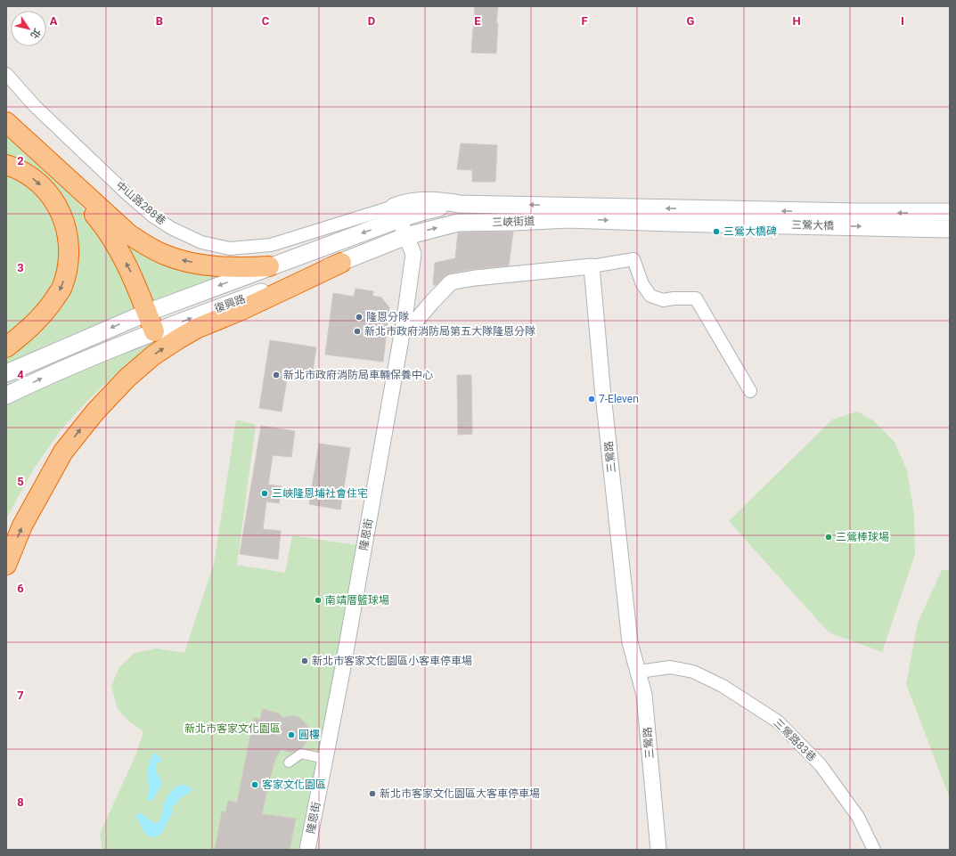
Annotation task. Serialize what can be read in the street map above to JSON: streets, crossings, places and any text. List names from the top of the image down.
{
  "streets": {
    "main road": ["三峽街道", "三鶯大橋", "復興路"],
    "street": [
      "中山路288巷",
      "三鶯路",
      "隆恩街",
      "三鶯路83巷"
    ]
  },
  "crossings": [
    ["中山路288巷", "復興路"],
    ["中山路288巷", "隆恩街"],
    ["三峽街道", "三鶯大橋"],
    ["三峽街道", "復興路"],
    ["復興路", "隆恩街"],
    ["三鶯路", "三鶯路83巷"]
  ],
  "parks": ["新北市客家文化園區"],
  "places": [
    "三鶯大橋碑",
    "隆恩分隊",
    "新北市政府消防局第五大隊隆恩分隊",
    "新北市政府消防局車輛保養中心",
    "7-Eleven",
    "三峽隆恩埔社會住宅",
    "三鶯棒球場",
    "南靖厝籃球場",
    "新北市客家文化園區小客車停車場",
    "圓樓",
    "客家文化園區",
    "新北市客家文化園區大客車停車場"
  ],
  "north": "bottom right",
  "grid": {
    "columns": [
      "A",
      "B",
      "C",
      "D",
      "E",
      "F",
      "G",
      "H",
      "I"
    ],
    "rows": [
      "2",
      "3",
      "4",
      "5",
      "6",
      "7",
      "8"
    ]
  }
}
